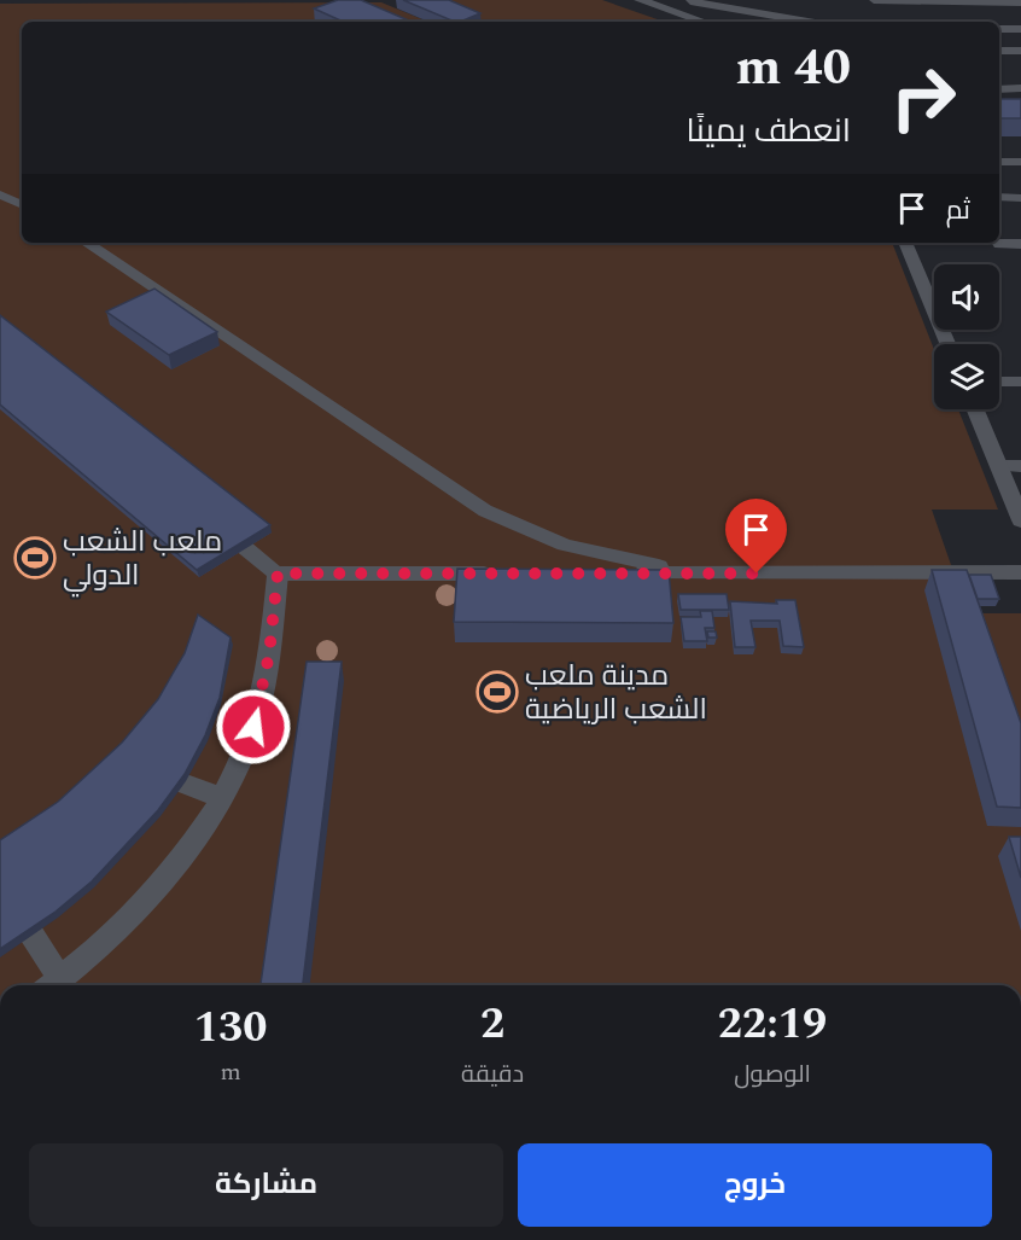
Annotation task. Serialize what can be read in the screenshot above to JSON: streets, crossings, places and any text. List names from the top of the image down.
{
  "places": {
    "sports": ["ملعب الشعب الدولي", "مدينة ملعب الشعب الرياضية"]
  },
  "page": {
    "turn": ["40 m", "انعطف يمينًا"],
    "then": "ثم",
    "eta": [
      "22:19",
      "الوصول",
      "2",
      "دقيقة",
      "130",
      "m"
    ],
    "buttons": ["خروج", "مشاركة"]
  }
}
